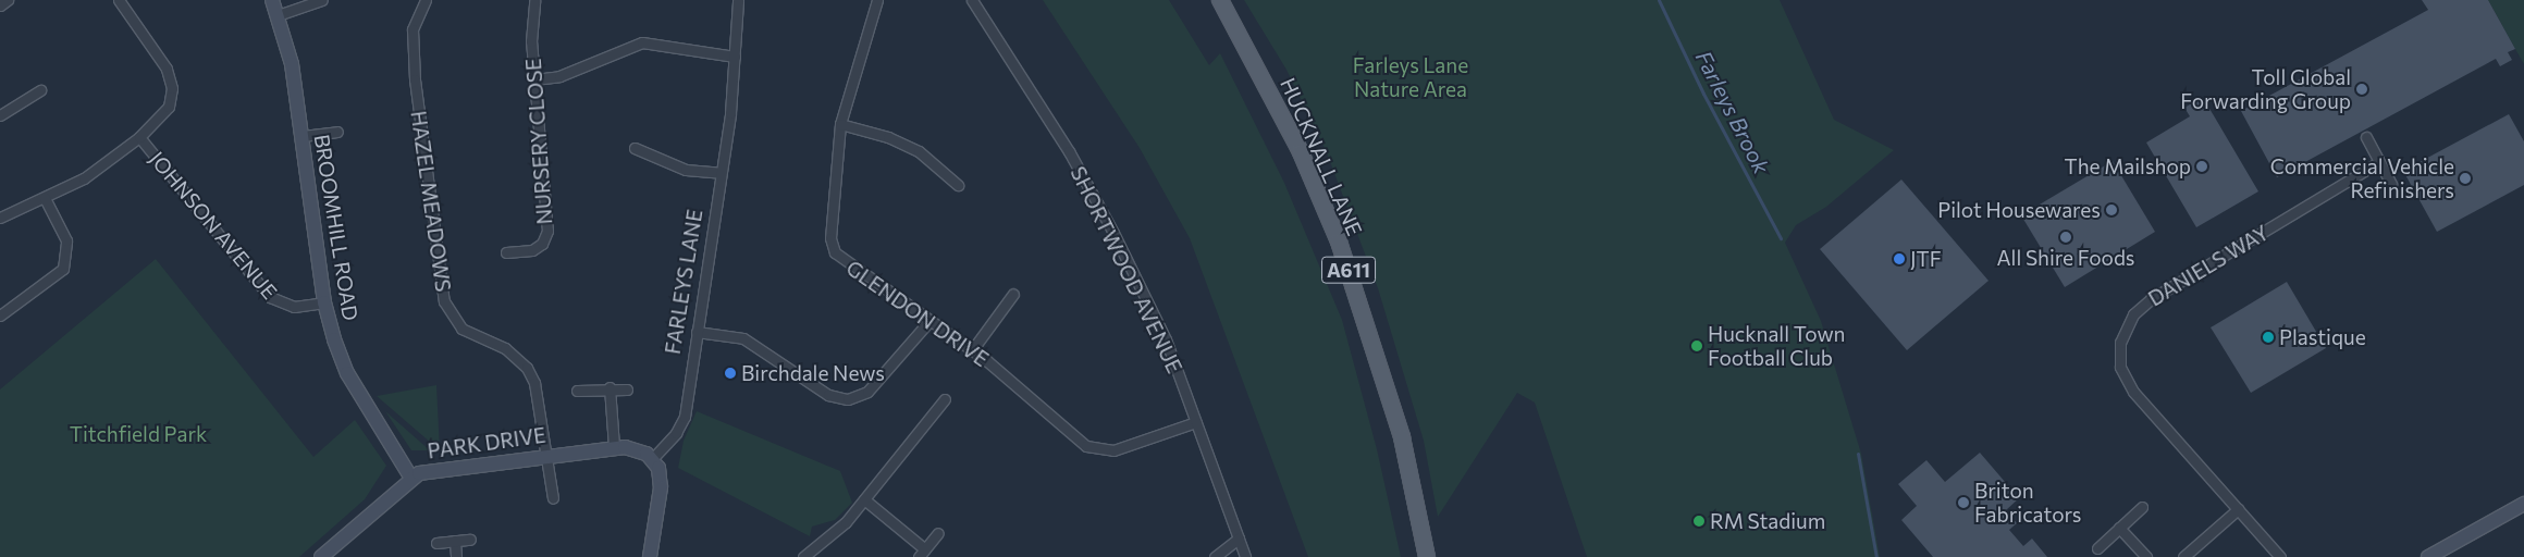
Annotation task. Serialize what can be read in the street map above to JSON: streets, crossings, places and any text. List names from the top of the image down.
{
  "streets": {
    "main road": ["HUCKNALL LANE", "A611"],
    "street": [
      "NURSERY CLOSE",
      "HAZEL MEADOWS",
      "JOHNSON AVENUE",
      "BROOMHILL ROAD",
      "DANIELS WAY",
      "SHORTWOOD AVENUE",
      "FARLEYS LANE",
      "GLENDON DRIVE",
      "PARK DRIVE"
    ]
  },
  "crossings": [
    ["HAZEL MEADOWS", "PARK DRIVE"],
    ["JOHNSON AVENUE", "BROOMHILL ROAD"],
    ["BROOMHILL ROAD", "PARK DRIVE"],
    ["SHORTWOOD AVENUE", "GLENDON DRIVE"],
    ["FARLEYS LANE", "PARK DRIVE"]
  ],
  "water": ["Farleys Brook"],
  "parks": ["Farleys Lane Nature Area", "Titchfield Park"],
  "places": [
    "Toll Global Forwarding Group",
    "The Mailshop",
    "Commercial Vehicle Refinishers",
    "Pilot Housewares",
    "All Shire Foods",
    "JTF",
    "Plastique",
    "Hucknall Town Football Club",
    "Birchdale News",
    "Briton Fabricators",
    "RM Stadium"
  ]
}
